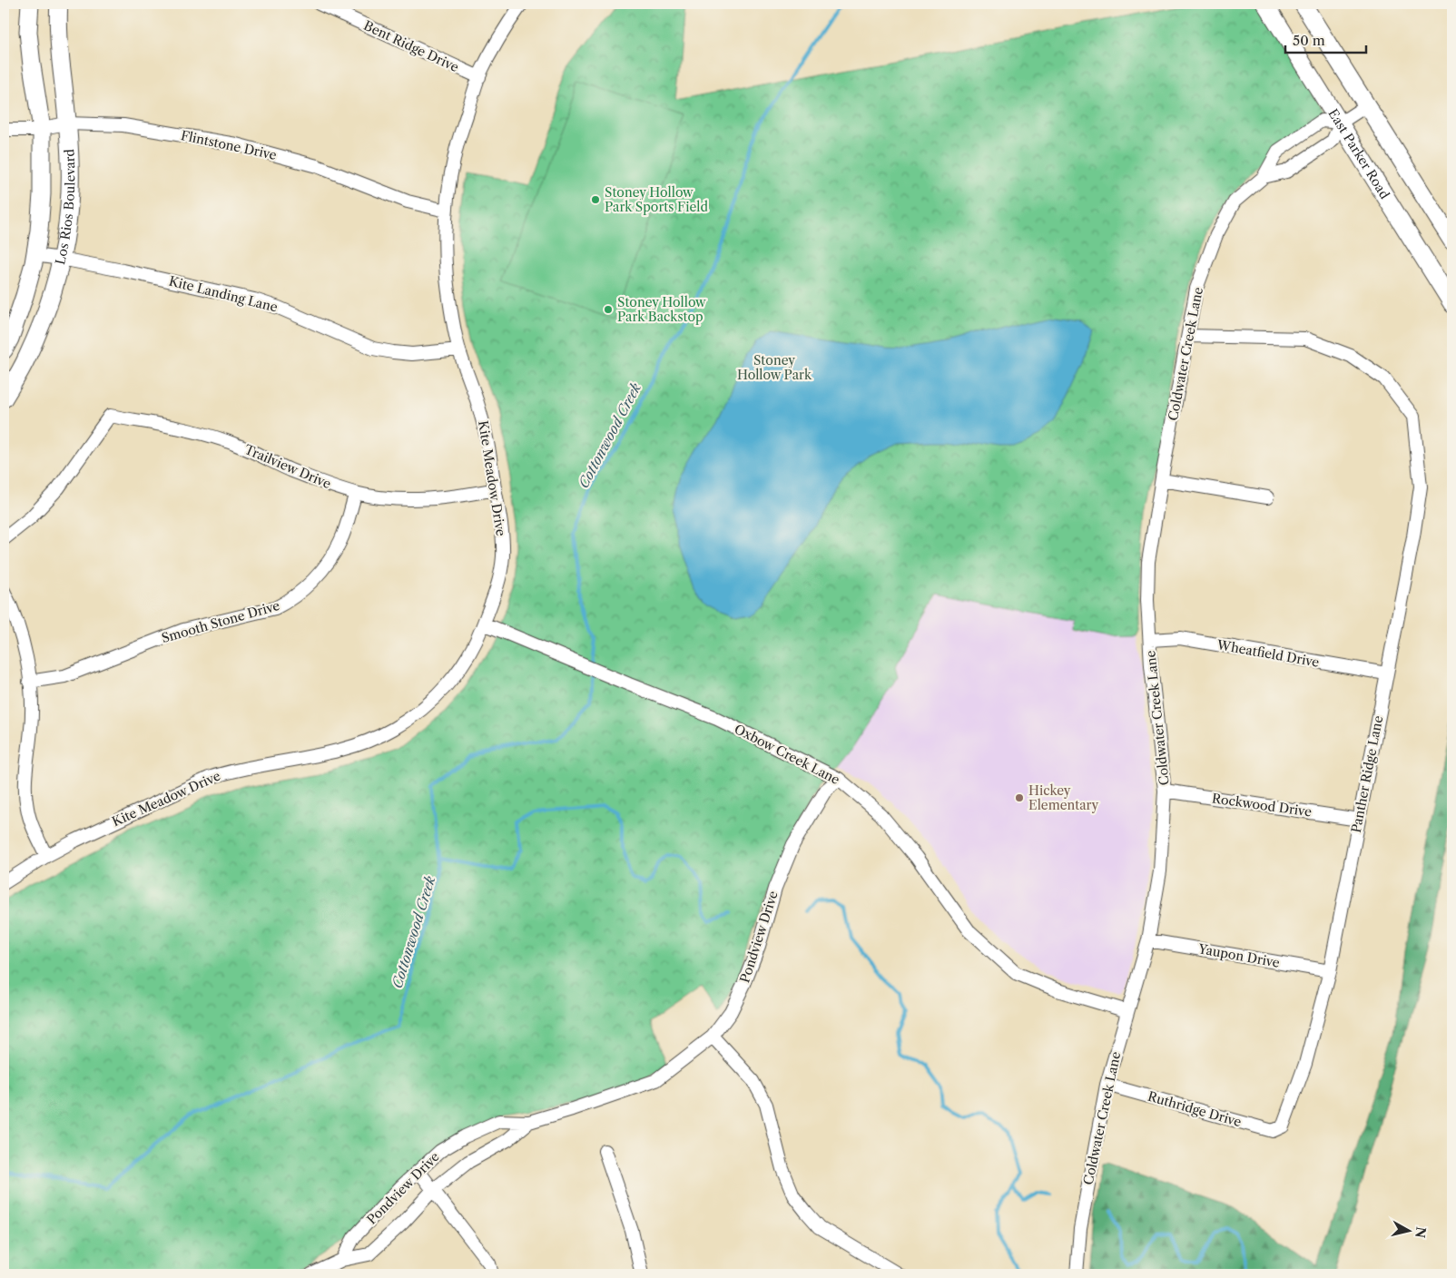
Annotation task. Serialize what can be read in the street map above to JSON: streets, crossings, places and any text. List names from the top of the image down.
{
  "streets": {
    "main road": ["East Parker Road", "Los Rios Boulevard"],
    "street": [
      "Bent Ridge Drive",
      "Flintstone Drive",
      "Kite Landing Lane",
      "Coldwater Creek Lane",
      "Trailview Drive",
      "Kite Meadow Drive",
      "Smooth Stone Drive",
      "Wheatfield Drive",
      "Oxbow Creek Lane",
      "Panther Ridge Lane",
      "Rockwood Drive",
      "Pondview Drive",
      "Yaupon Drive",
      "Ruthridge Drive"
    ]
  },
  "crossings": [
    ["Bent Ridge Drive", "Kite Meadow Drive"],
    ["Flintstone Drive", "Los Rios Boulevard"],
    ["Flintstone Drive", "Kite Meadow Drive"],
    ["East Parker Road", "Coldwater Creek Lane"],
    ["Los Rios Boulevard", "Kite Landing Lane"],
    ["Kite Landing Lane", "Kite Meadow Drive"],
    ["Coldwater Creek Lane", "Wheatfield Drive"],
    ["Coldwater Creek Lane", "Oxbow Creek Lane"],
    ["Coldwater Creek Lane", "Panther Ridge Lane"],
    ["Coldwater Creek Lane", "Rockwood Drive"],
    ["Coldwater Creek Lane", "Yaupon Drive"],
    ["Coldwater Creek Lane", "Ruthridge Drive"],
    ["Trailview Drive", "Kite Meadow Drive"],
    ["Trailview Drive", "Smooth Stone Drive"],
    ["Kite Meadow Drive", "Oxbow Creek Lane"],
    ["Wheatfield Drive", "Panther Ridge Lane"],
    ["Oxbow Creek Lane", "Pondview Drive"],
    ["Panther Ridge Lane", "Rockwood Drive"],
    ["Panther Ridge Lane", "Yaupon Drive"],
    ["Panther Ridge Lane", "Ruthridge Drive"]
  ],
  "water": ["Cottonwood Creek"],
  "parks": ["Stoney Hollow Park"],
  "places": ["Stoney Hollow Park Sports Field", "Stoney Hollow Park Backstop", "Hickey Elementary"],
  "scale_bar": "50 m",
  "north": "right"
}
